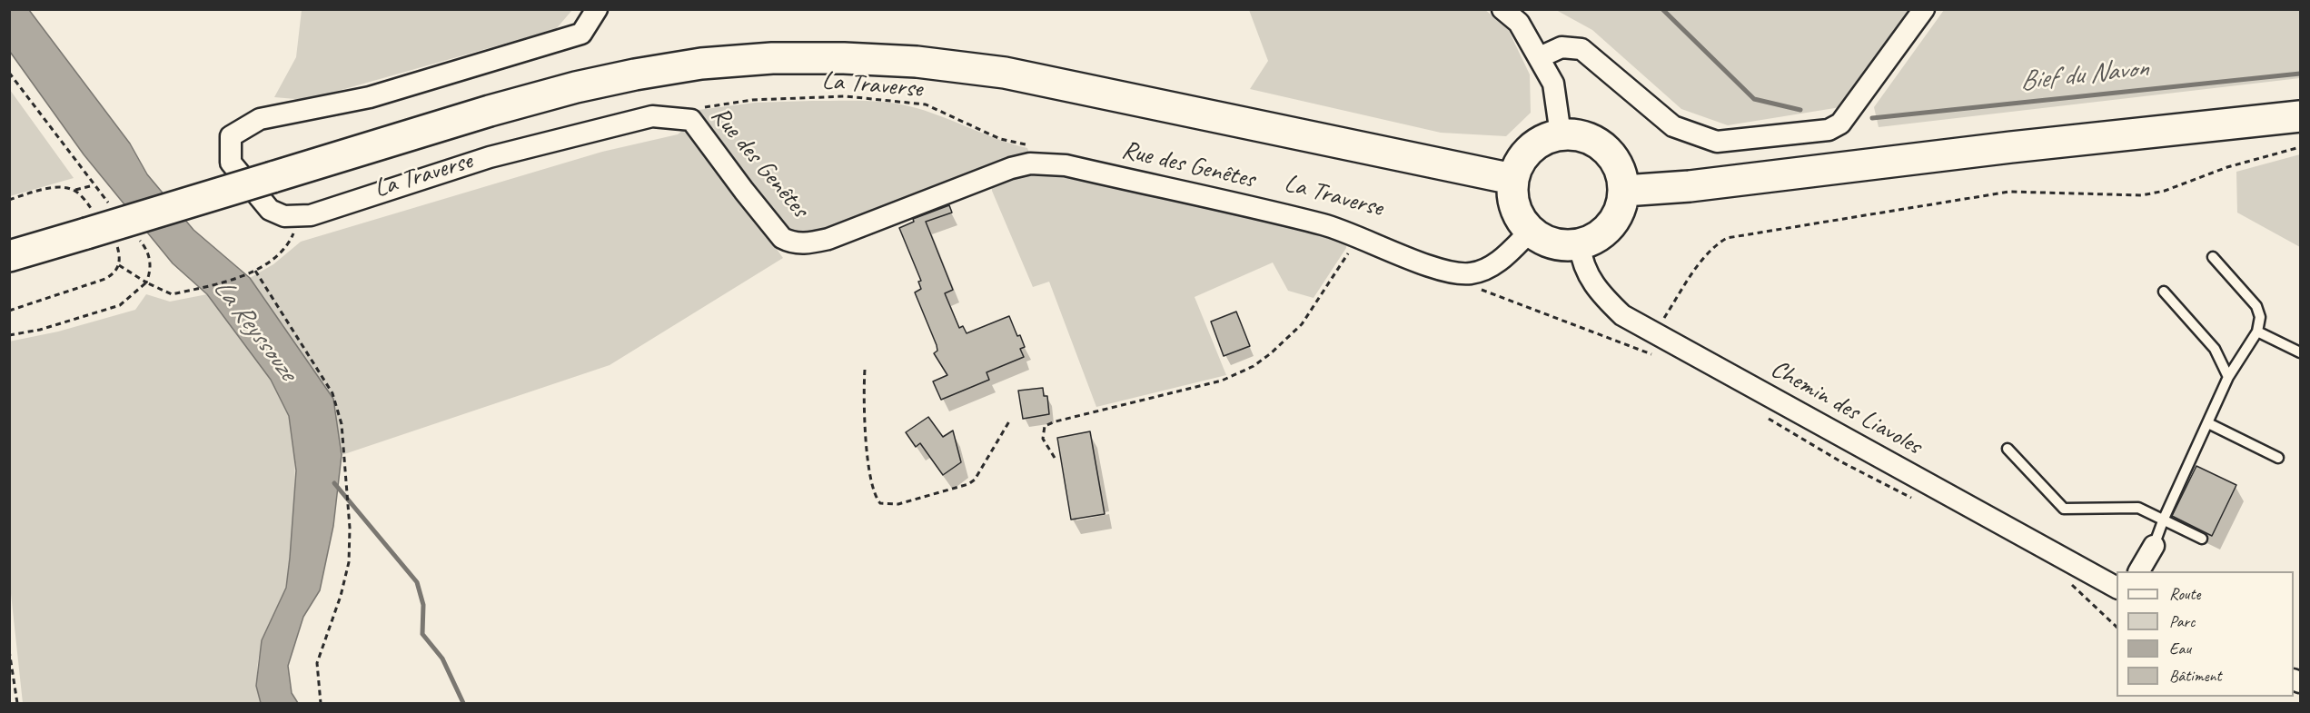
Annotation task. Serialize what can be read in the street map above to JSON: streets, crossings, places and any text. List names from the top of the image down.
{
  "streets": {
    "street": ["Rue des Genêtes", "Chemin des Liavoles"],
    "path": ["La Traverse"]
  },
  "crossings": [
    ["La Traverse", "Rue des Genêtes"]
  ],
  "water": ["Bief du Navon", "La Reyssouze"],
  "legend": [
    "Route",
    "Parc",
    "Eau",
    "Bâtiment"
  ]
}
